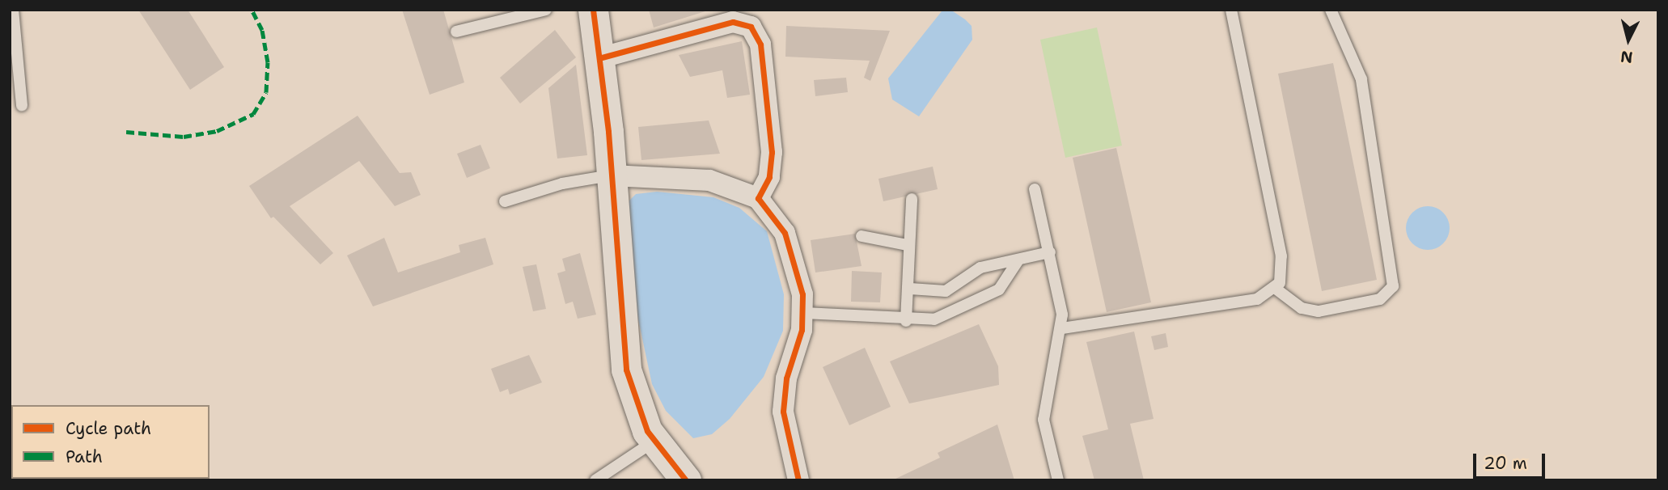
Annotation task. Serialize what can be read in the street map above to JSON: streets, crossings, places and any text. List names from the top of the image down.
{
  "legend": ["Cycle path", "Path"],
  "scale_bar": "20 m",
  "north": "bottom"
}
